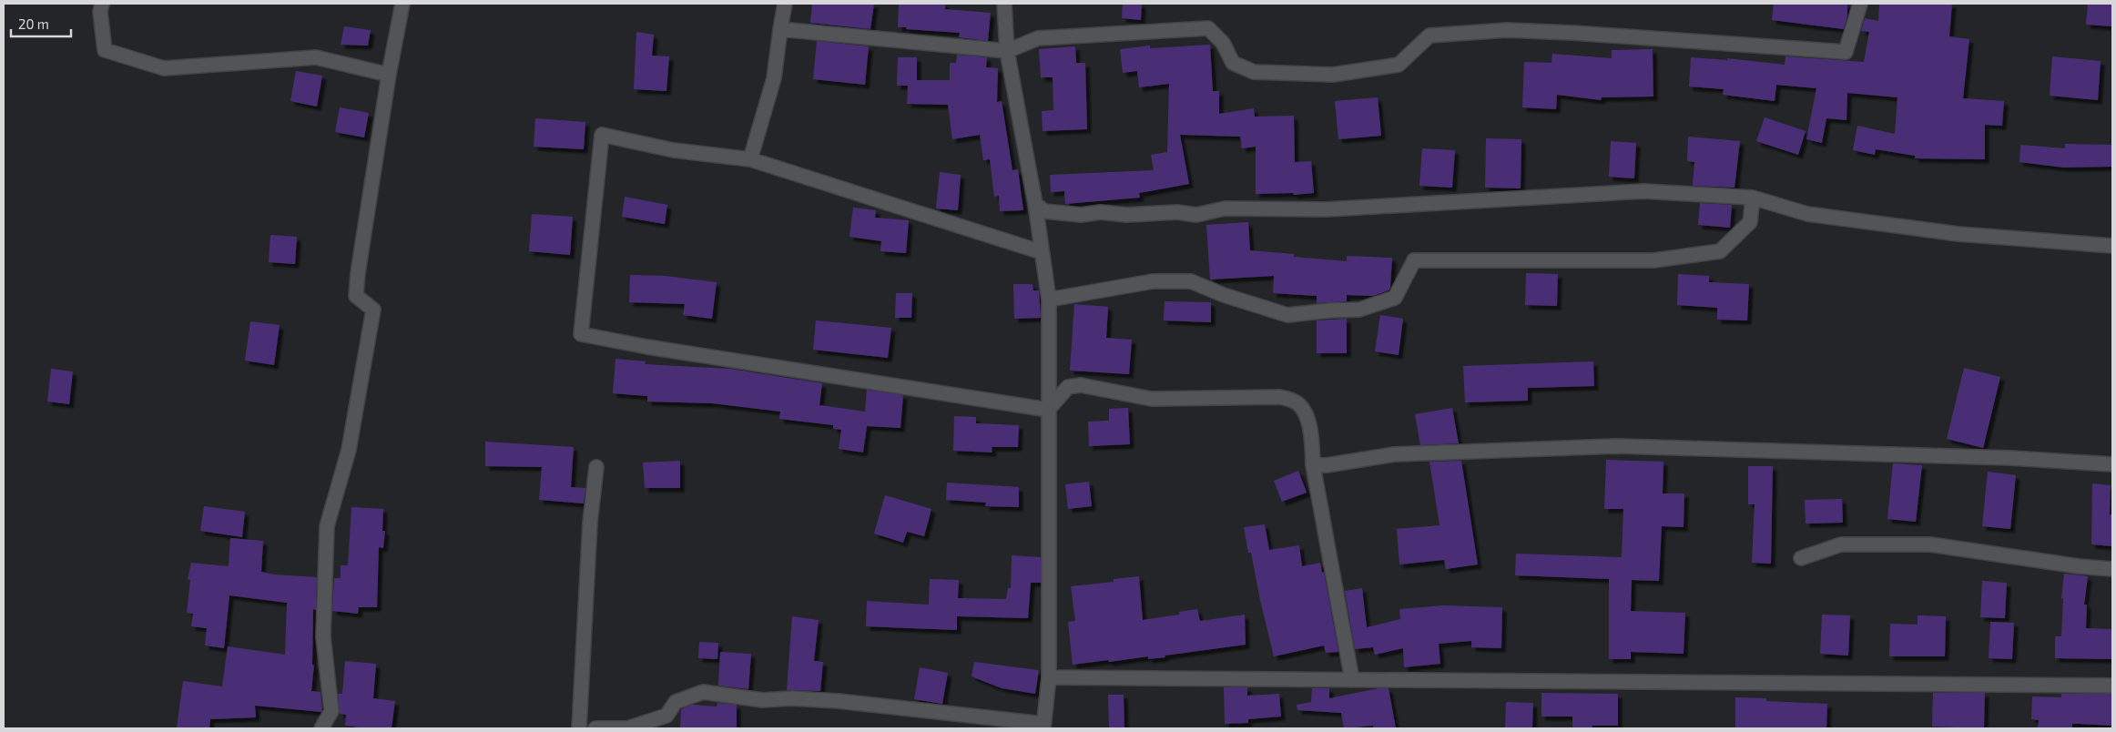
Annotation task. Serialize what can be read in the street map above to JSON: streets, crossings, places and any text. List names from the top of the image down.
{
  "scale_bar": "20 m"
}
